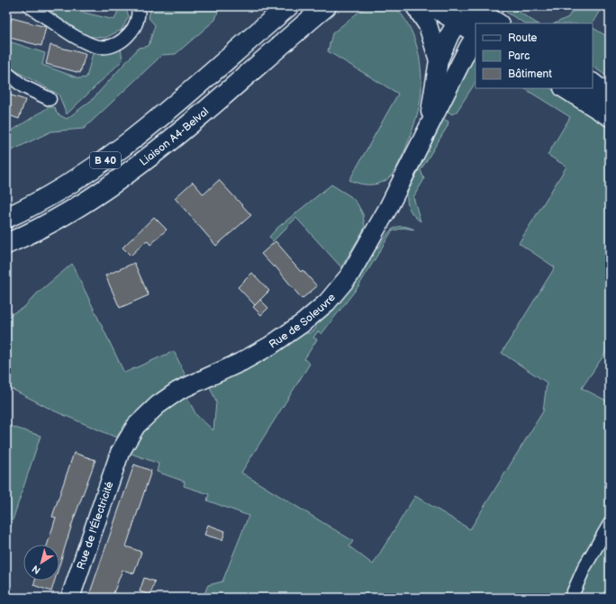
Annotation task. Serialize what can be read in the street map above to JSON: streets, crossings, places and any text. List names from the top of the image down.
{
  "streets": {
    "main road": [
      "Liaison A4-Belval",
      "B 40",
      "Rue de Soleuvre",
      "Rue de l'Électricité"
    ]
  },
  "crossings": [
    ["Rue de Soleuvre", "Rue de l'Électricité"]
  ],
  "legend": ["Route", "Parc", "Bâtiment"],
  "north": "bottom left"
}
